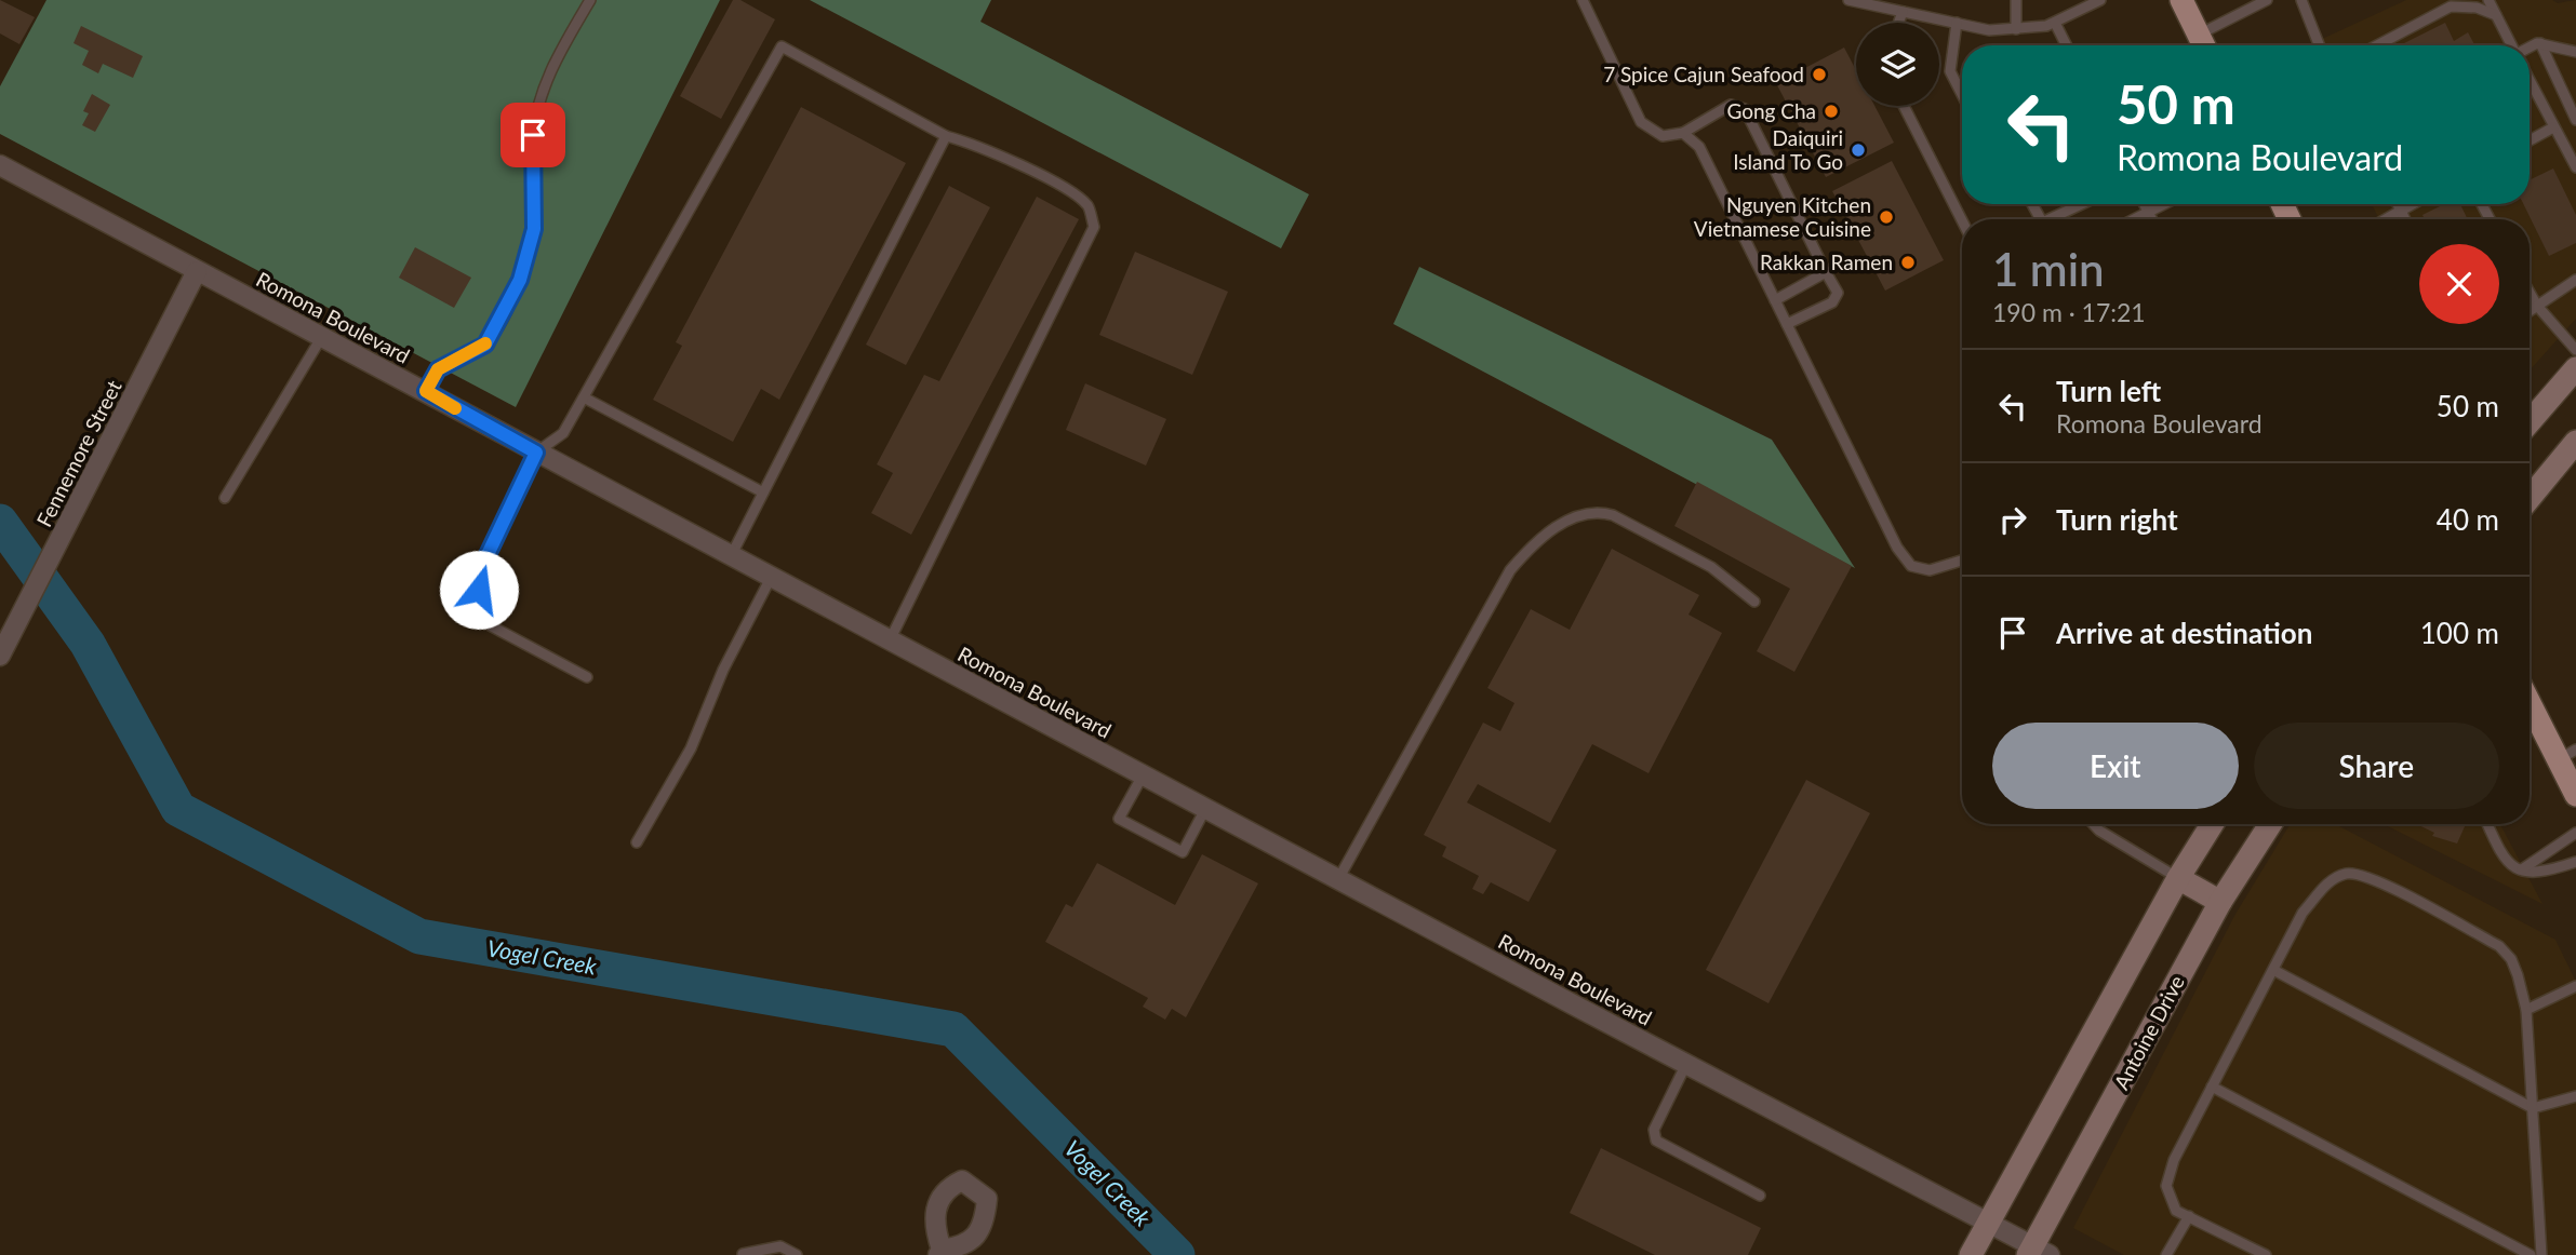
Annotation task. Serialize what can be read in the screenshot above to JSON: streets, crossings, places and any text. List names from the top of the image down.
{
  "streets": {
    "main road": ["Antoine Drive"],
    "street": ["Romona Boulevard", "Fennemore Street"]
  },
  "crossings": [
    ["Romona Boulevard", "Fennemore Street"],
    ["Romona Boulevard", "Antoine Drive"]
  ],
  "water": ["Vogel Creek"],
  "places": [
    "7 Spice Cajun Seafood",
    "Gong Cha",
    "Daiquiri Island To Go",
    "Nguyen Kitchen Vietnamese Cuisine",
    "Rakkan Ramen"
  ],
  "page": {
    "turn": ["50 m", "Romona Boulevard"],
    "heading": ["1 min", "190 m · 17:21"],
    "list": [
      {
        "name": "Turn left",
        "note": "Romona Boulevard",
        "value": "50 m"
      },
      {
        "name": "Turn right",
        "value": "40 m"
      },
      {
        "name": "Arrive at destination",
        "value": "100 m"
      }
    ],
    "buttons": ["Exit", "Share"]
  }
}
